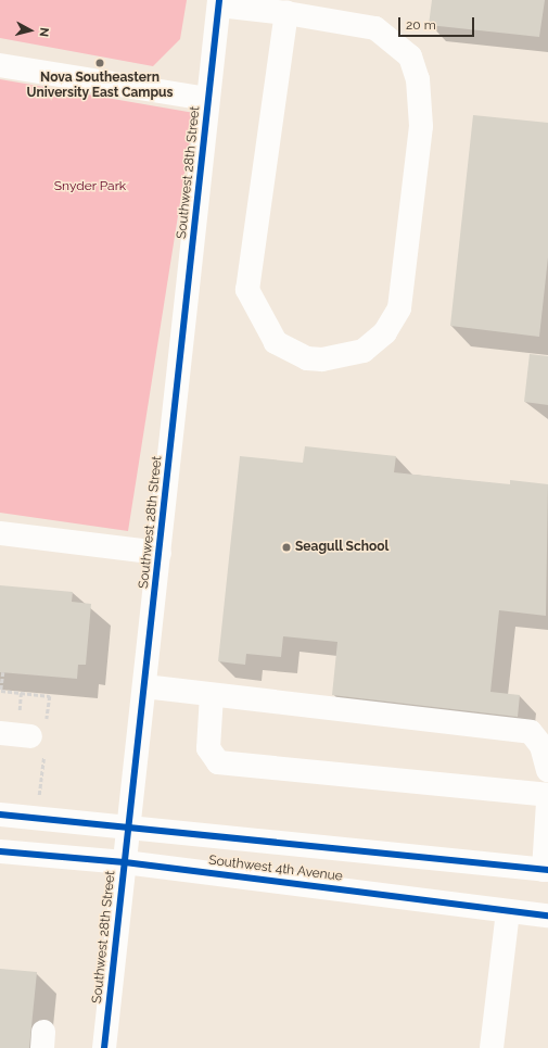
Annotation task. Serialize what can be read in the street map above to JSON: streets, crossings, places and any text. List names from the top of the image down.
{
  "streets": {
    "street": ["Southwest 28th Street", "Southwest 4th Avenue"]
  },
  "crossings": [
    ["Southwest 28th Street", "Southwest 4th Avenue"]
  ],
  "parks": ["Snyder Park"],
  "places": ["Nova Southeastern University East Campus", "Seagull School"],
  "scale_bar": "20 m",
  "north": "right"
}
